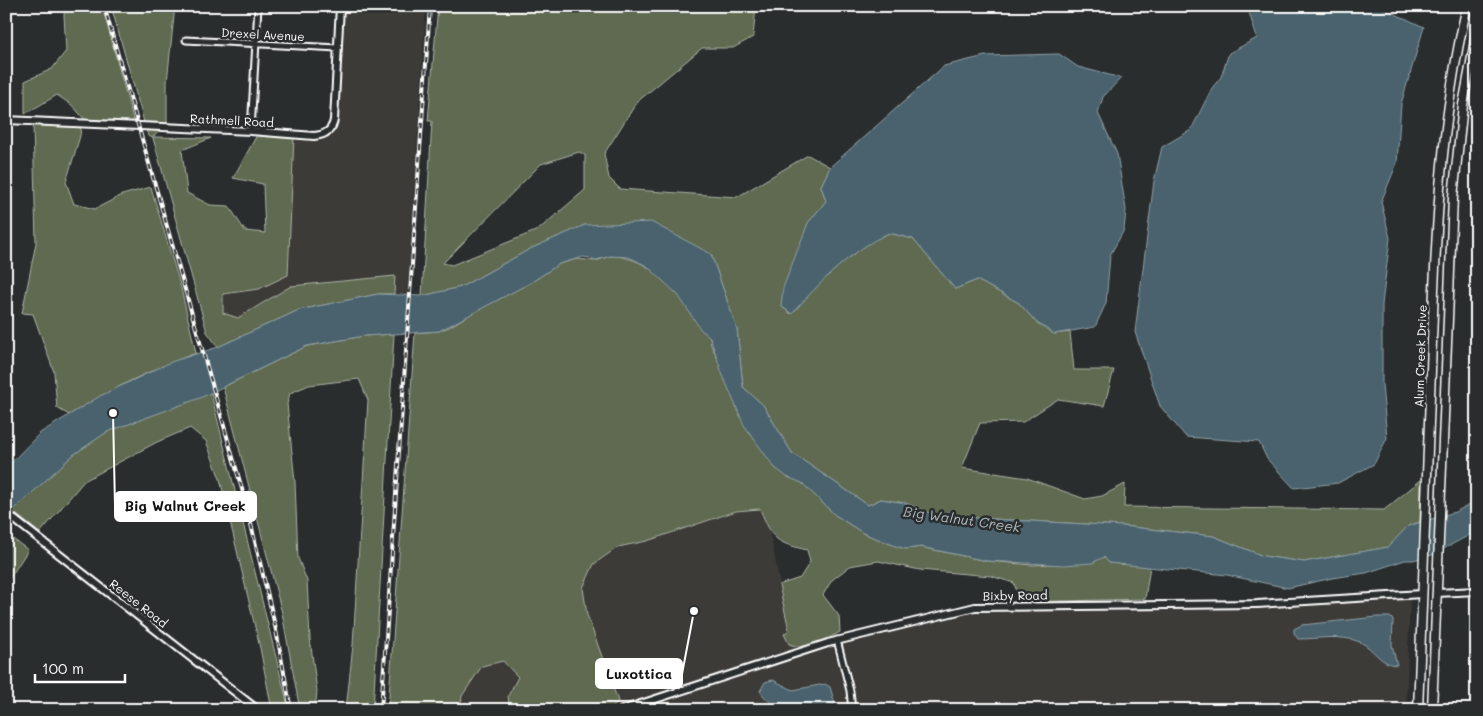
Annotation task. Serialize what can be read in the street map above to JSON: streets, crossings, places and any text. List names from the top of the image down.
{
  "streets": {
    "main road": ["Alum Creek Drive"],
    "street": [
      "Drexel Avenue",
      "Rathmell Road",
      "Bixby Road",
      "Reese Road"
    ]
  },
  "crossings": [
    ["Drexel Avenue", "Rathmell Road"],
    ["Alum Creek Drive", "Bixby Road"]
  ],
  "water": ["Big Walnut Creek"],
  "places": ["Big Walnut Creek", "Luxottica"],
  "scale_bar": "100 m"
}
